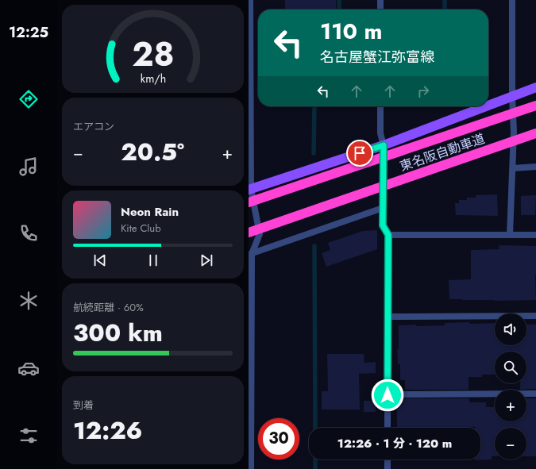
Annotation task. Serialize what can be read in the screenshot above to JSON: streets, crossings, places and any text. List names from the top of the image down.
{
  "streets": {
    "highway": ["東名阪自動車道"]
  },
  "page": {
    "tabs": "12:25",
    "turn": ["110 m", "名古屋蟹江弥富線"],
    "tile": [
      "エアコン",
      ["航続距離 · 60%", "300 km"],
      ["到着", "12:26"]
    ],
    "heat": ["−", "20.5°", "+"],
    "song": ["Neon Rain", "Kite Club"],
    "map_buttons": ["+", "−"],
    "limit": "30",
    "trip": "12:26 · 1 分 · 120 m",
    "gauge": ["28", "km/h"]
  }
}
